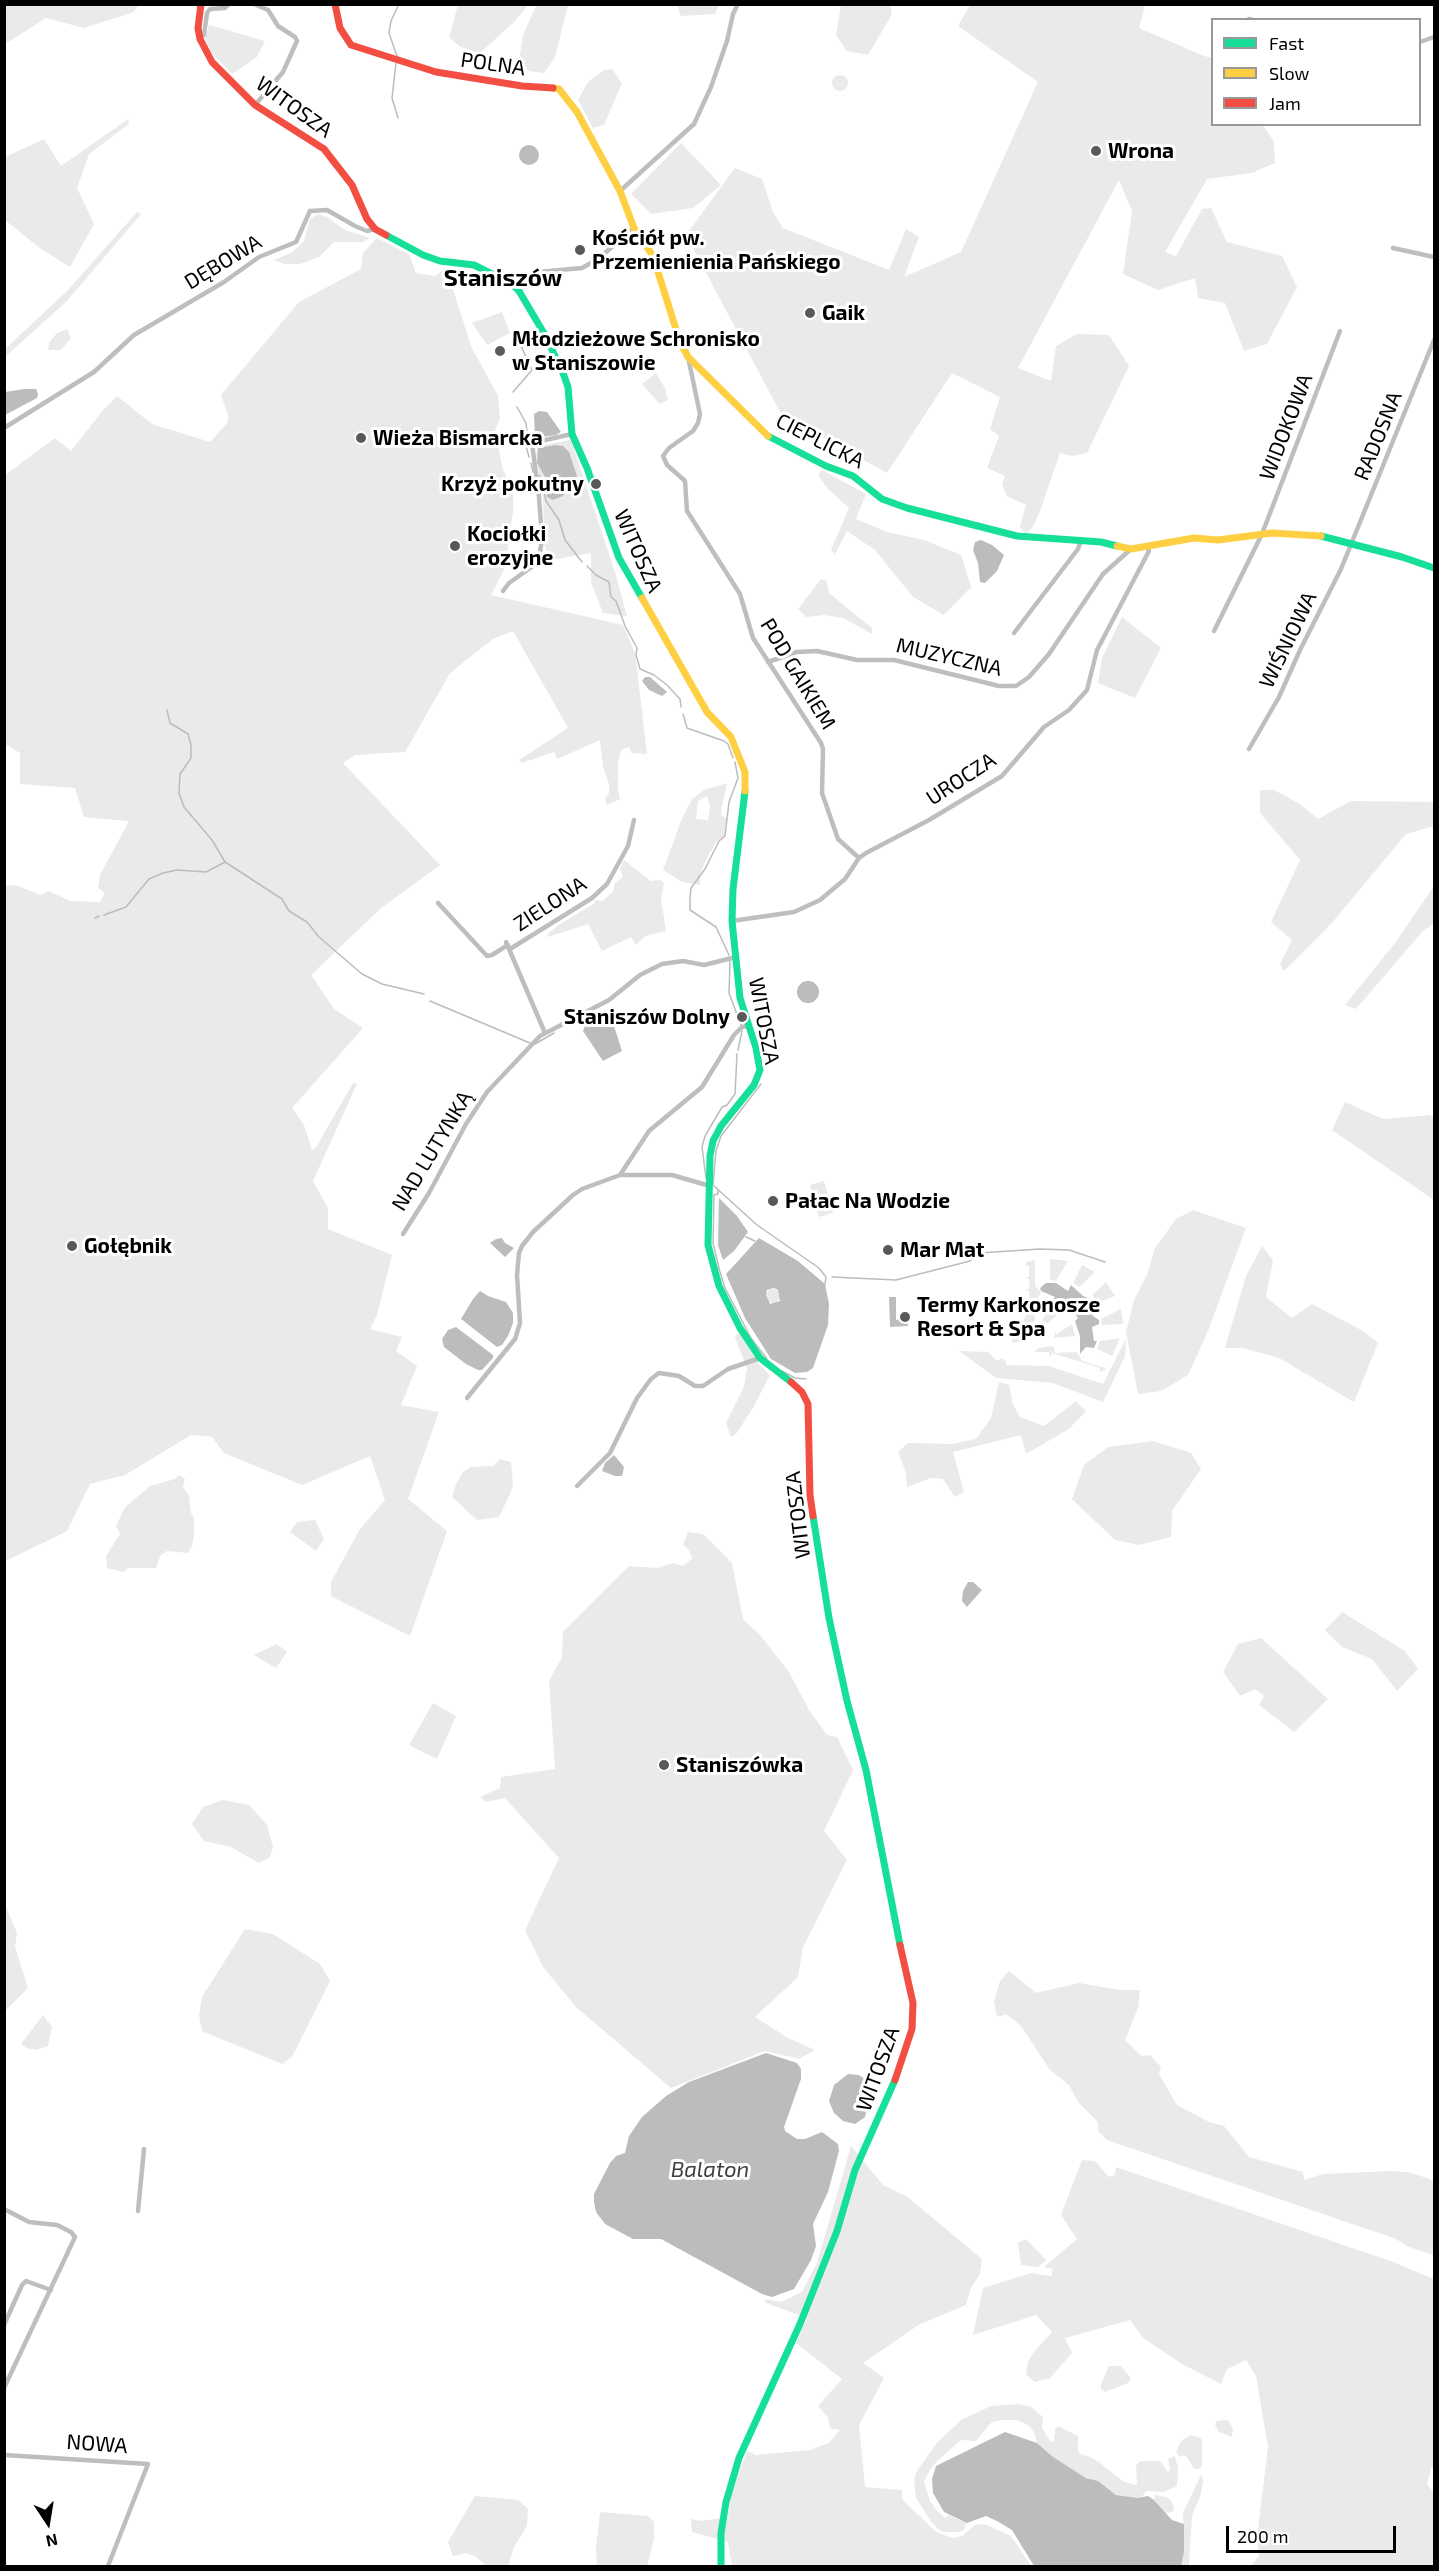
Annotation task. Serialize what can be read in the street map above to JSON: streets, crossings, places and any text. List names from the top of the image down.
{
  "streets": {
    "street": [
      "POLNA",
      "WITOSZA",
      "DĘBOWA",
      "WIDOKOWA",
      "RADOSNA",
      "CIEPLICKA",
      "WIŚNIOWA",
      "MUZYCZNA",
      "POD GAIKIEM",
      "UROCZA",
      "ZIELONA",
      "NAD LUTYNKĄ",
      "NOWA"
    ]
  },
  "crossings": [
    ["POLNA", "CIEPLICKA"],
    ["WITOSZA", "DĘBOWA"],
    ["WITOSZA", "UROCZA"],
    ["WITOSZA", "NAD LUTYNKĄ"],
    ["RADOSNA", "WIŚNIOWA"],
    ["CIEPLICKA", "MUZYCZNA"],
    ["CIEPLICKA", "POD GAIKIEM"],
    ["MUZYCZNA", "POD GAIKIEM"],
    ["POD GAIKIEM", "UROCZA"]
  ],
  "districts": ["Staniszów"],
  "water": ["Balaton"],
  "places": [
    "Wrona",
    "Kościół pw. Przemienienia Pańskiego",
    "Gaik",
    "Młodzieżowe Schronisko w Staniszowie",
    "Wieża Bismarcka",
    "Krzyż pokutny",
    "Kociołki erozyjne",
    "Staniszów Dolny",
    "Pałac Na Wodzie",
    "Gołębnik",
    "Mar Mat",
    "Termy Karkonosze Resort & Spa",
    "Staniszówka"
  ],
  "legend": ["Fast", "Slow", "Jam"],
  "scale_bar": "200 m",
  "north": "bottom"
}
